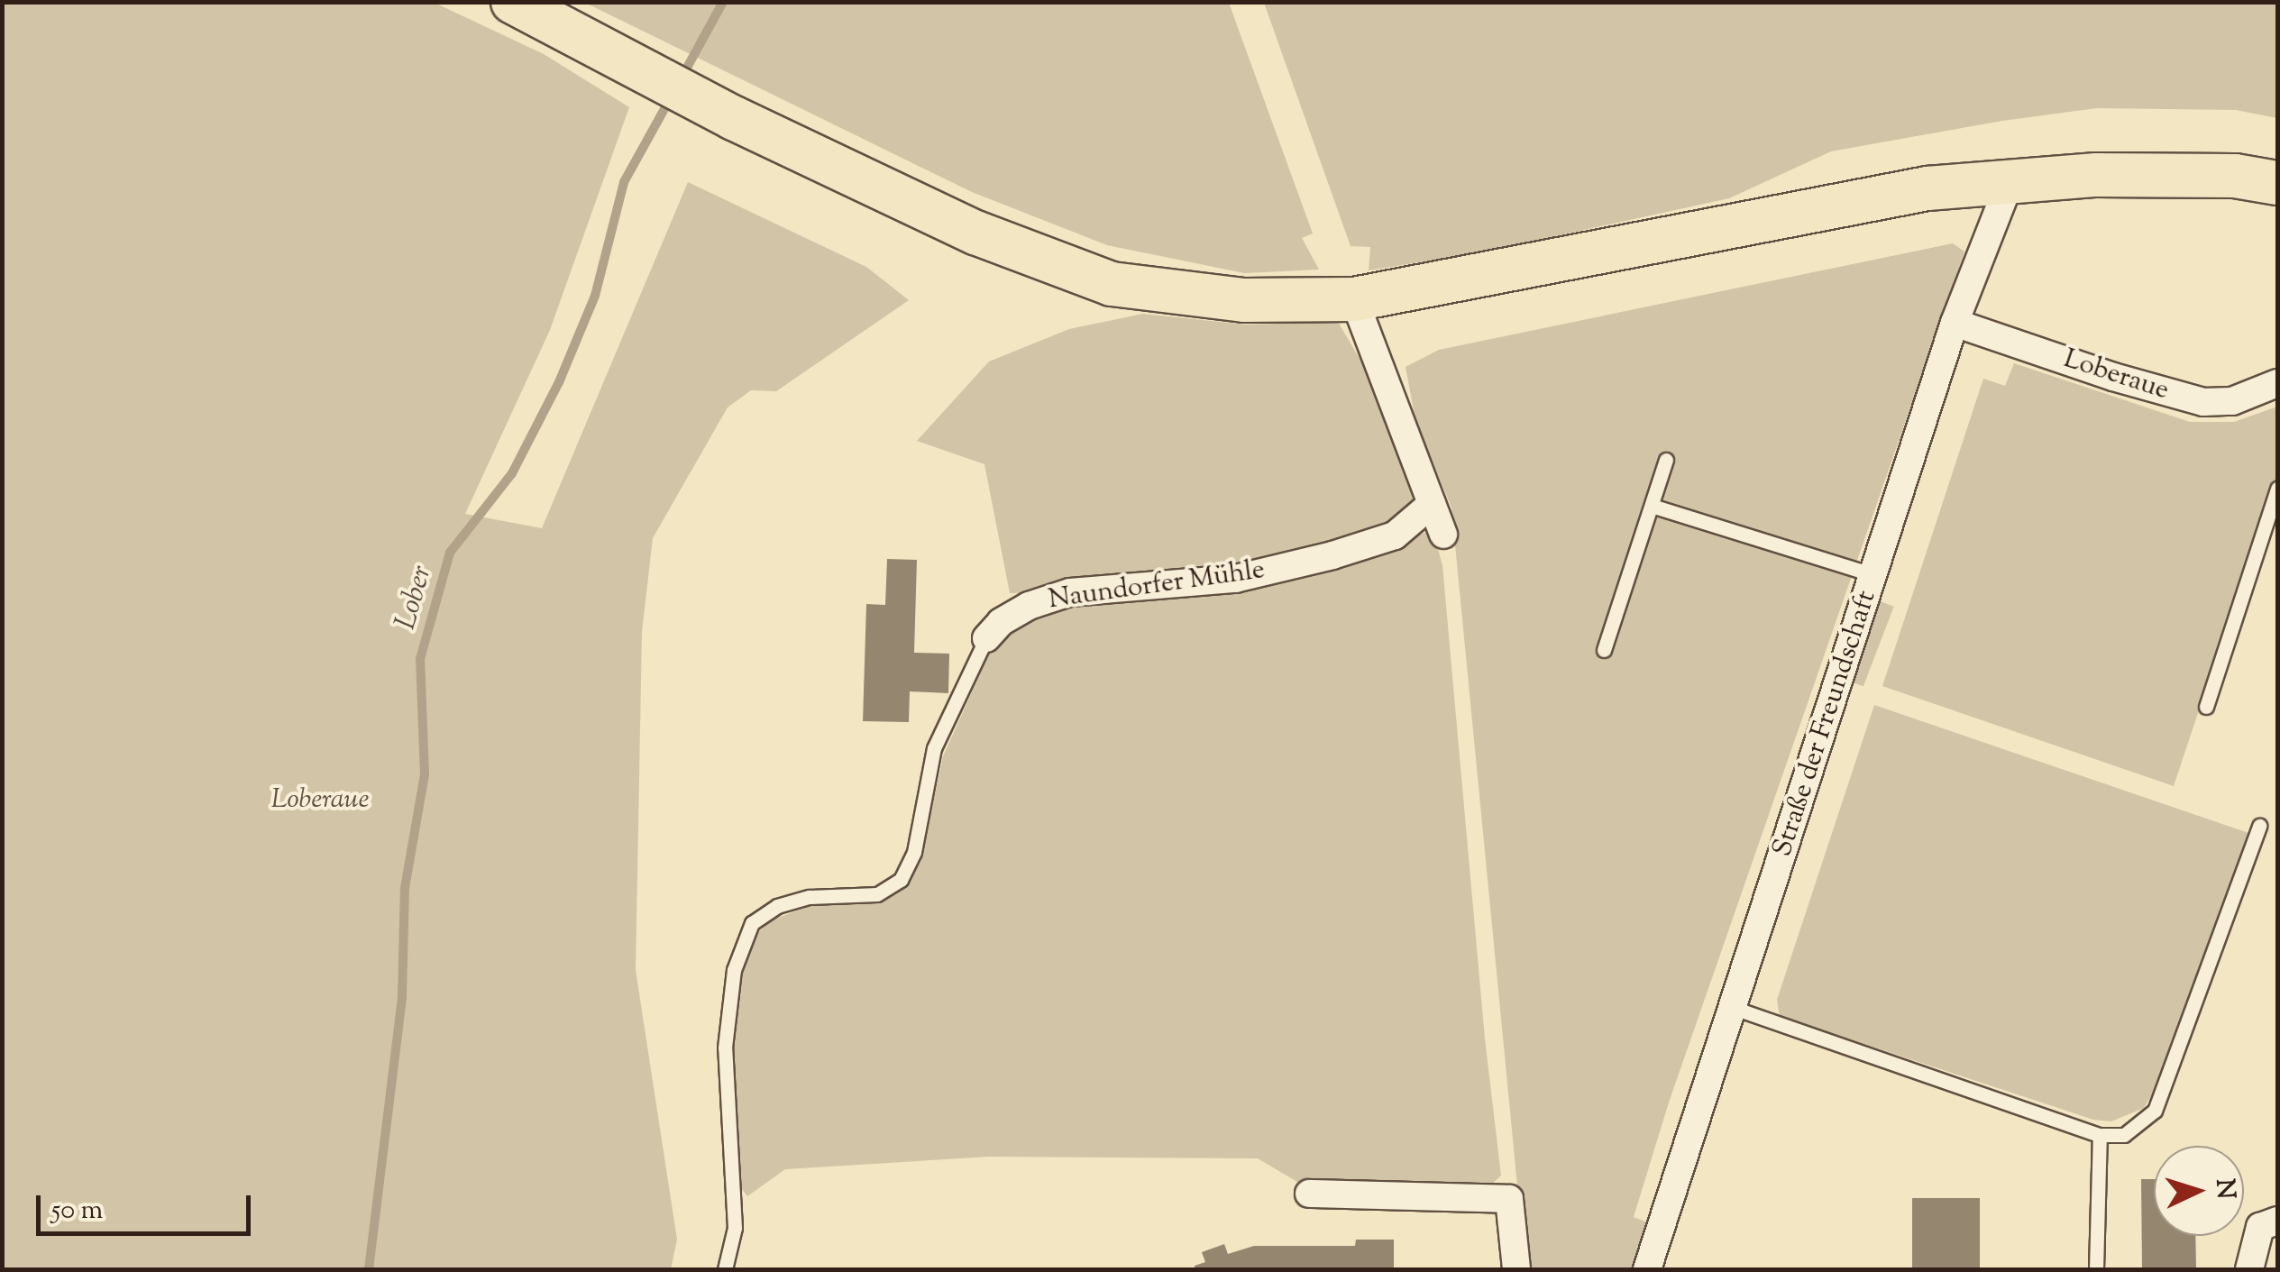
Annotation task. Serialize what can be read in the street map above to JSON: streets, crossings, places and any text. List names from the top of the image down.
{
  "streets": {
    "street": ["Loberaue", "Naundorfer Mühle", "Straße der Freundschaft"]
  },
  "crossings": [
    ["Loberaue", "Straße der Freundschaft"]
  ],
  "water": ["Lober"],
  "parks": ["Loberaue"],
  "scale_bar": "50 m",
  "north": "right"
}
